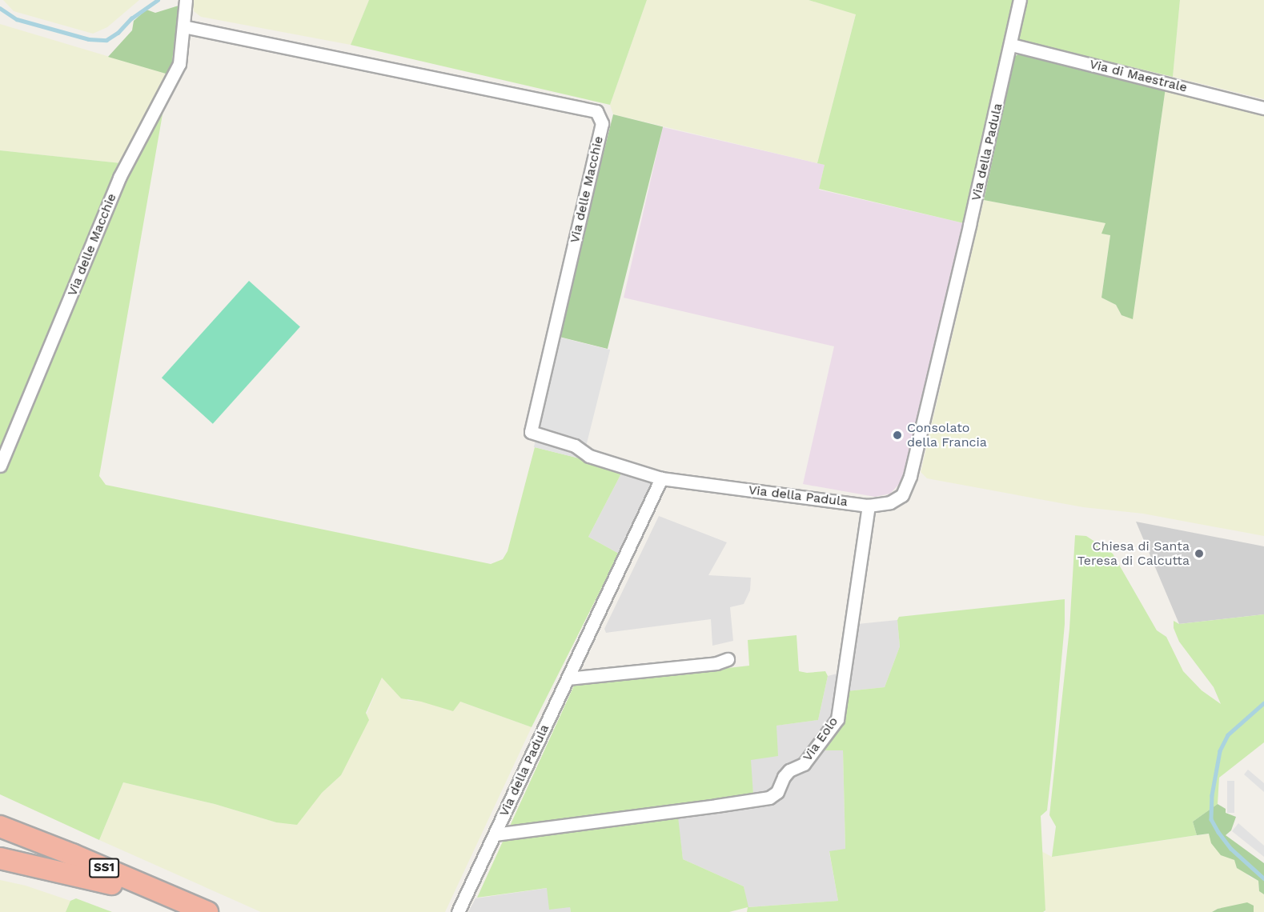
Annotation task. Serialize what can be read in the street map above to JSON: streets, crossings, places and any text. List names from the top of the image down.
{
  "streets": {
    "highway": ["SS1"],
    "street": [
      "Via di Maestrale",
      "Via della Padula",
      "Via delle Macchie",
      "Via Eolo"
    ]
  },
  "crossings": [
    ["Via di Maestrale", "Via della Padula"],
    ["Via della Padula", "Via delle Macchie"],
    ["Via della Padula", "Via Eolo"]
  ],
  "places": ["Consolato della Francia", "Chiesa di Santa Teresa di Calcutta"]
}
